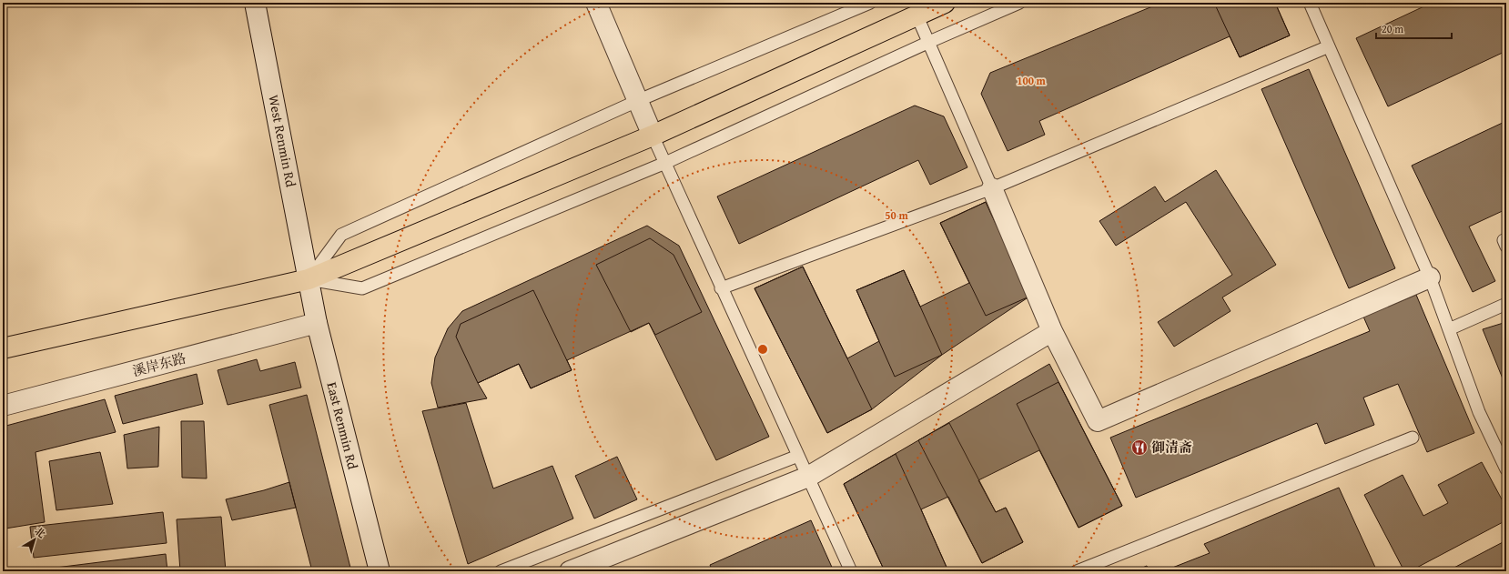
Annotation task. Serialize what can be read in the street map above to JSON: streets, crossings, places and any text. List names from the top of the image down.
{
  "streets": {
    "street": ["West Renmin Rd", "溪岸东路", "East Renmin Rd"]
  },
  "crossings": [
    ["West Renmin Rd", "East Renmin Rd"],
    ["溪岸东路", "East Renmin Rd"]
  ],
  "places": {
    "restaurant": ["御清斋"]
  },
  "scale_bar": "20 m",
  "north": "top right",
  "rings": ["100 m", "50 m"]
}
